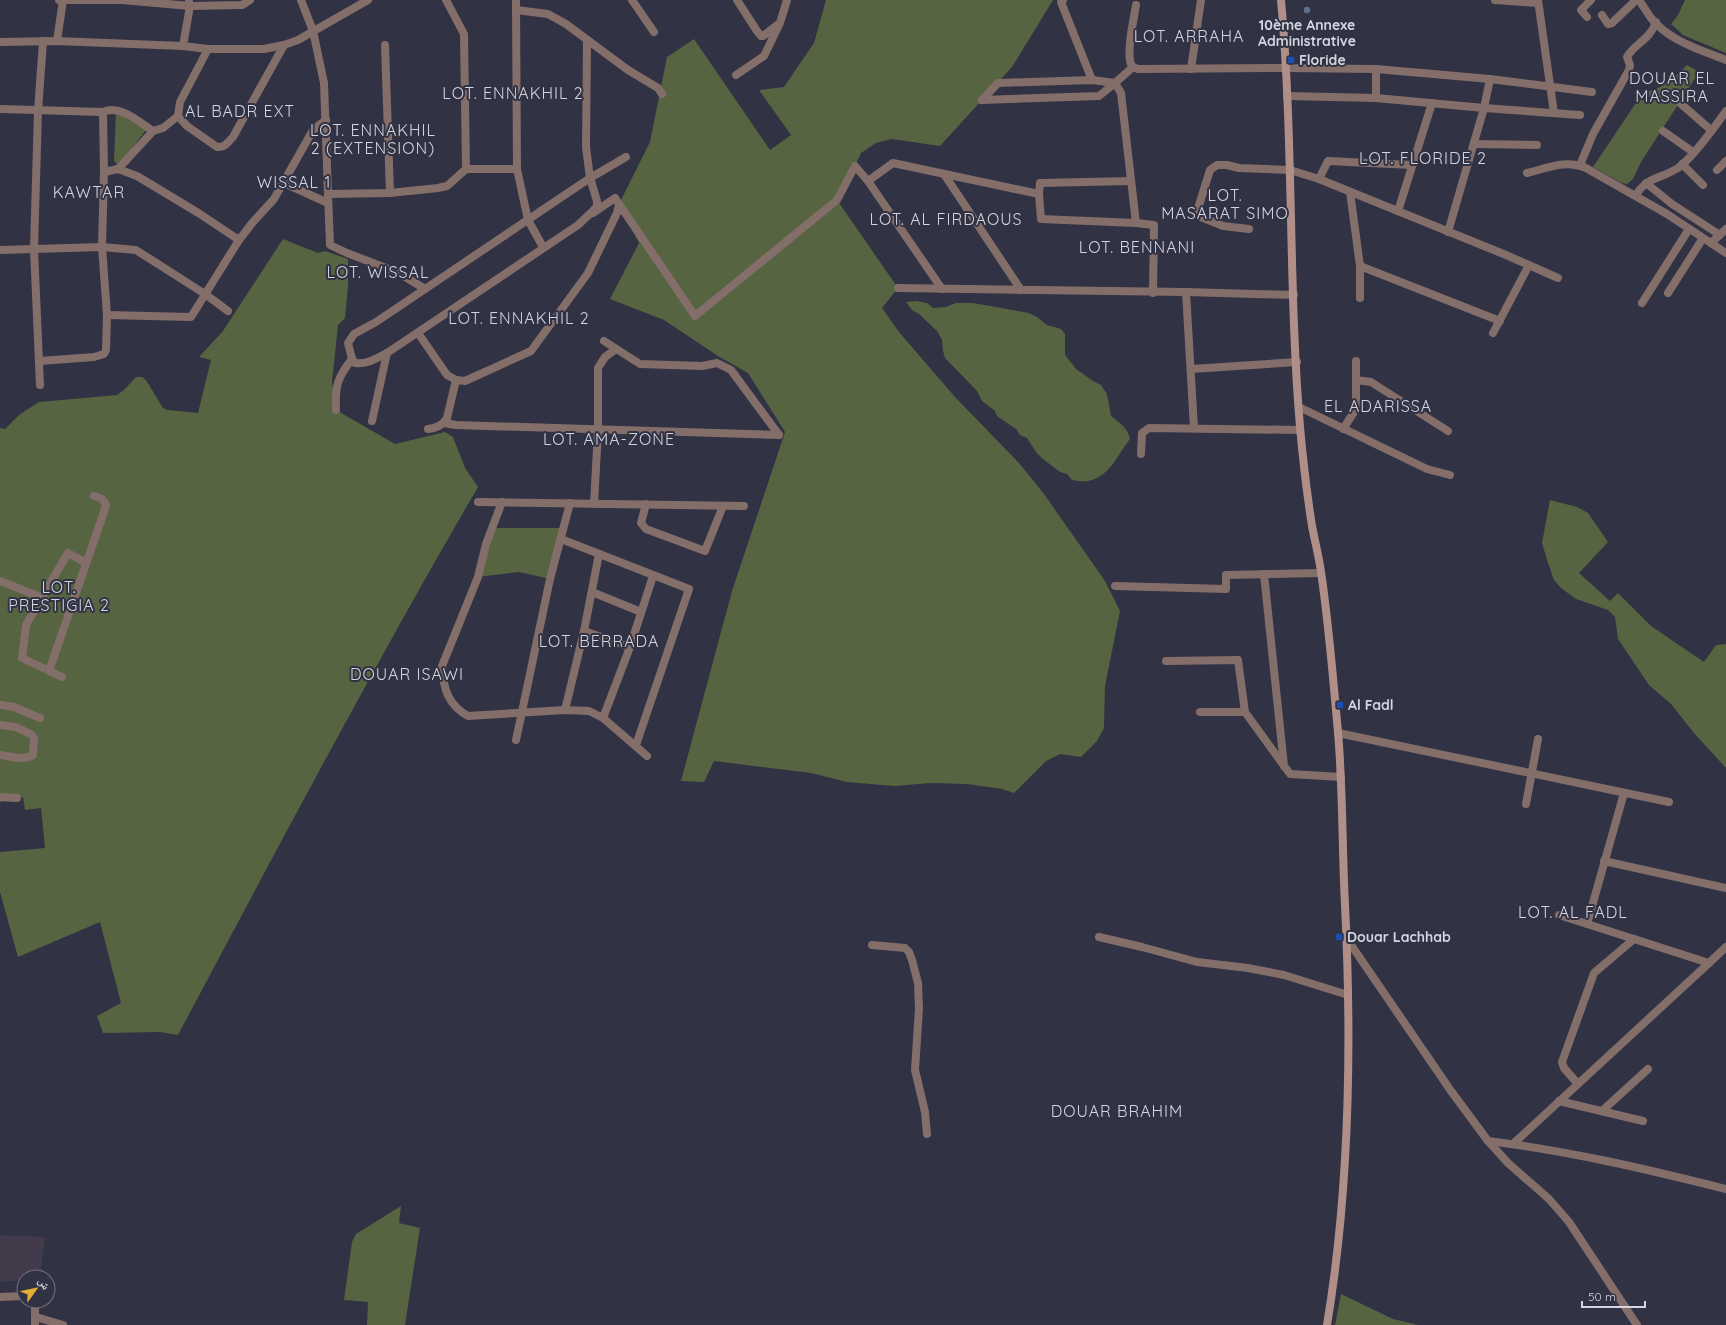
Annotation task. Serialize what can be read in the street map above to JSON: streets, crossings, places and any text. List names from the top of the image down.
{
  "districts": [
    "LOT. ARRAHA",
    "DOUAR EL MASSIRA",
    "LOT. ENNAKHIL 2",
    "AL BADR EXT",
    "LOT. ENNAKHIL 2 (EXTENSION)",
    "LOT. FLORIDE 2",
    "WISSAL 1",
    "KAWTAR",
    "LOT. MASARAT SIMO",
    "LOT. AL FIRDAOUS",
    "LOT. BENNANI",
    "LOT. WISSAL",
    "LOT. ENNAKHIL 2",
    "EL ADARISSA",
    "LOT. AMA-ZONE",
    "LOT. PRESTIGIA 2",
    "LOT. BERRADA",
    "DOUAR ISAWI",
    "LOT. AL FADL",
    "DOUAR BRAHIM"
  ],
  "places": {
    "other": ["10ème Annexe Administrative"],
    "transit": ["Floride", "Al Fadl", "Douar Lachhab"]
  },
  "scale_bar": "50 m",
  "north": "top right"
}
